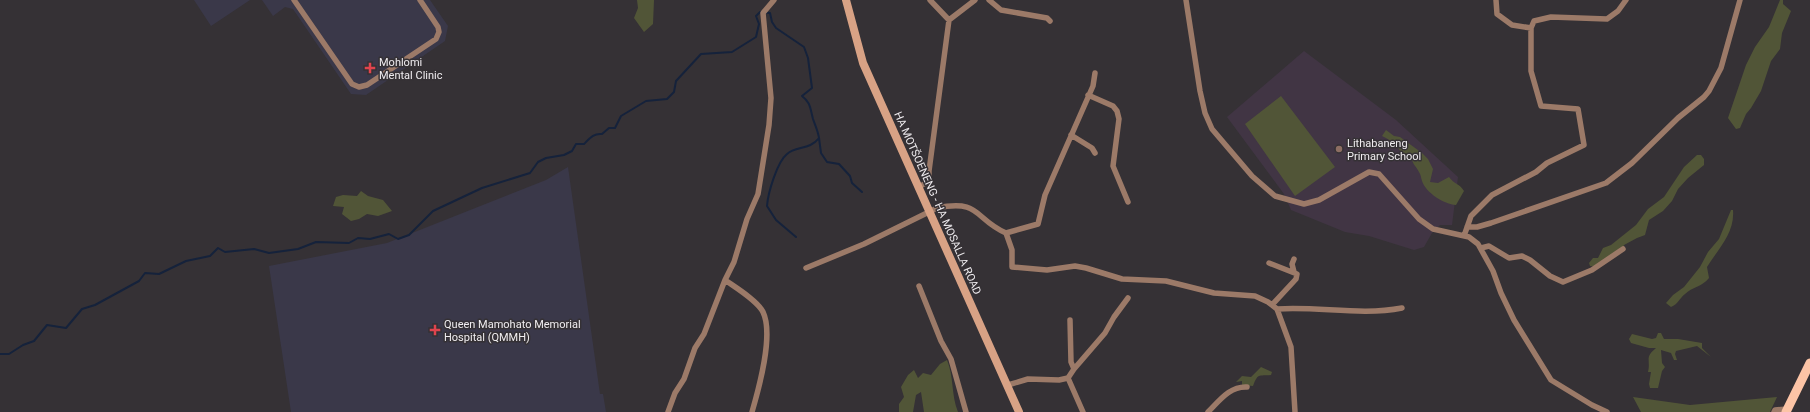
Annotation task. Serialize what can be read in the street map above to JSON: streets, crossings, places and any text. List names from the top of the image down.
{
  "streets": {
    "main road": ["HA MOTŠOENENG - HA MOSALLA ROAD"]
  },
  "places": {
    "health": ["Mohlomi Mental Clinic", "Queen Mamohato Memorial Hospital (QMMH)"],
    "other": ["Lithabaneng Primary School"]
  }
}
